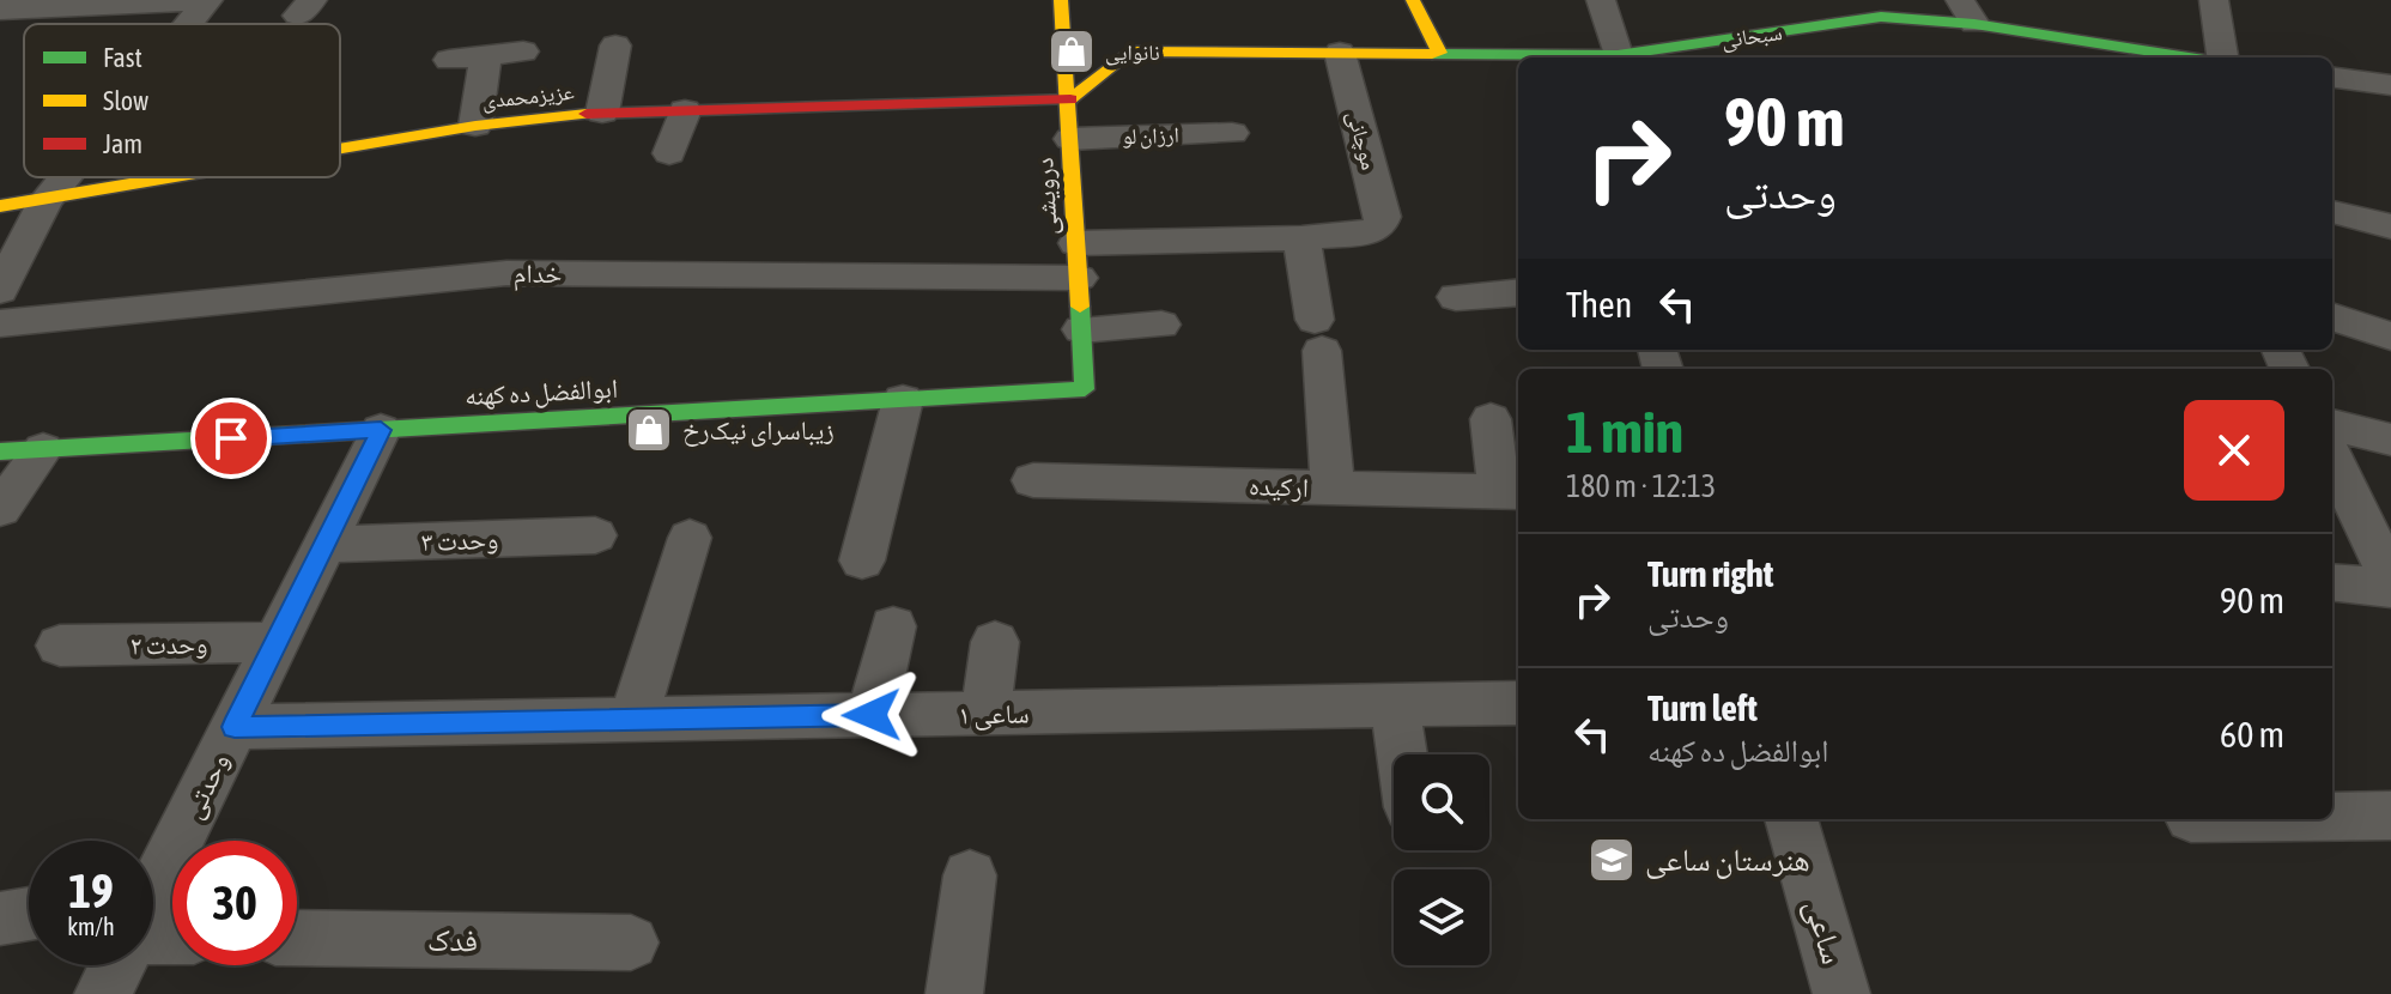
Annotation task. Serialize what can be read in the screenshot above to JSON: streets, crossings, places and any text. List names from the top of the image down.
{
  "streets": {
    "street": [
      "سبحانی",
      "عزیزمحمدی",
      "ارزان لو",
      "موچانی",
      "درویشی",
      "خدام",
      "ابوالفضل ده کهنه",
      "ارکیده",
      "وحدت ۳",
      "وحدت ۲",
      "ساعی ۱",
      "وحدتی",
      "ساعی",
      "فدک"
    ]
  },
  "crossings": [
    ["سبحانی", "عزیزمحمدی"],
    ["سبحانی", "موچانی"],
    ["سبحانی", "درویشی"],
    ["عزیزمحمدی", "درویشی"],
    ["ارزان لو", "درویشی"],
    ["موچانی", "خدام"],
    ["درویشی", "خدام"],
    ["درویشی", "ابوالفضل ده کهنه"],
    ["ابوالفضل ده کهنه", "وحدتی"],
    ["وحدت ۳", "وحدتی"],
    ["وحدت ۲", "وحدتی"],
    ["ساعی ۱", "وحدتی"]
  ],
  "places": {
    "shop": ["نانوایی", "زیباسرای نیک‌رخ"],
    "school or university": ["هنرستان ساعی"]
  },
  "legend": ["Fast", "Slow", "Jam"],
  "page": {
    "turn": ["90 m", "وحدتی"],
    "then": "Then",
    "heading": ["1 min", "180 m · 12:13"],
    "list": [
      {
        "name": "Turn right",
        "note": "وحدتی",
        "value": "90 m"
      },
      {
        "name": "Turn left",
        "note": "ابوالفضل ده کهنه",
        "value": "60 m"
      }
    ],
    "speed": "19 km/h",
    "limit": "30"
  }
}
